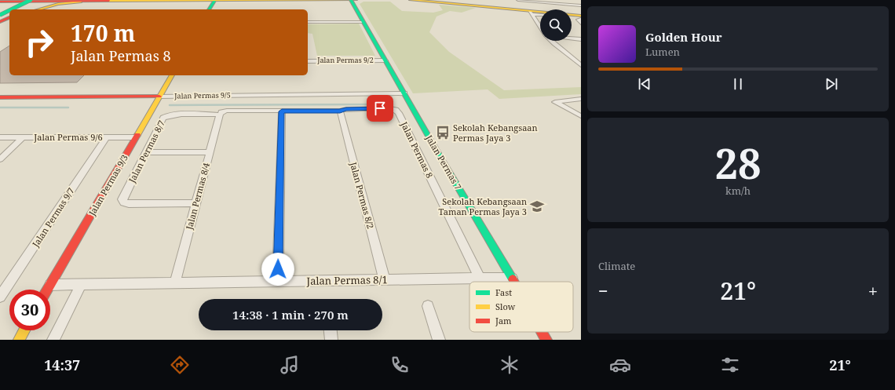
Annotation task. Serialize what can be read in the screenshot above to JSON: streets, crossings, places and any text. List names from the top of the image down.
{
  "streets": {
    "main road": ["Jalan Permas 9/5", "Jalan Permas 7", "Jalan Permas 9/3"],
    "street": [
      "Jalan Permas 9/2",
      "Jalan Permas 9/6",
      "Jalan Permas 8",
      "Jalan Permas 8/7",
      "Jalan Permas 8/2",
      "Jalan Permas 8/4",
      "Jalan Permas 9/7",
      "Jalan Permas 8/1"
    ]
  },
  "crossings": [
    ["Jalan Permas 9/2", "Jalan Permas 7"],
    ["Jalan Permas 9/5", "Jalan Permas 7"],
    ["Jalan Permas 9/5", "Jalan Permas 9/3"],
    ["Jalan Permas 9/6", "Jalan Permas 9/3"],
    ["Jalan Permas 9/6", "Jalan Permas 9/7"],
    ["Jalan Permas 8", "Jalan Permas 8/7"],
    ["Jalan Permas 8", "Jalan Permas 8/2"],
    ["Jalan Permas 8", "Jalan Permas 8/4"],
    ["Jalan Permas 8", "Jalan Permas 8/1"],
    ["Jalan Permas 8/7", "Jalan Permas 8/4"],
    ["Jalan Permas 7", "Jalan Permas 8/1"],
    ["Jalan Permas 9/3", "Jalan Permas 8/1"],
    ["Jalan Permas 8/2", "Jalan Permas 8/1"],
    ["Jalan Permas 8/4", "Jalan Permas 8/1"]
  ],
  "places": {
    "bus stop": ["Sekolah Kebangsaan Permas Jaya 3"],
    "school or university": ["Sekolah Kebangsaan Taman Permas Jaya 3"]
  },
  "legend": ["Fast", "Slow", "Jam"],
  "page": {
    "turn": ["170 m", "Jalan Permas 8"],
    "song": ["Golden Hour", "Lumen"],
    "tile": [
      ["28", "km/h"],
      "Climate"
    ],
    "heat": ["−", "21°", "+"],
    "limit": "30",
    "trip": "14:38 · 1 min · 270 m",
    "tabs": ["14:37", "21°"]
  }
}
